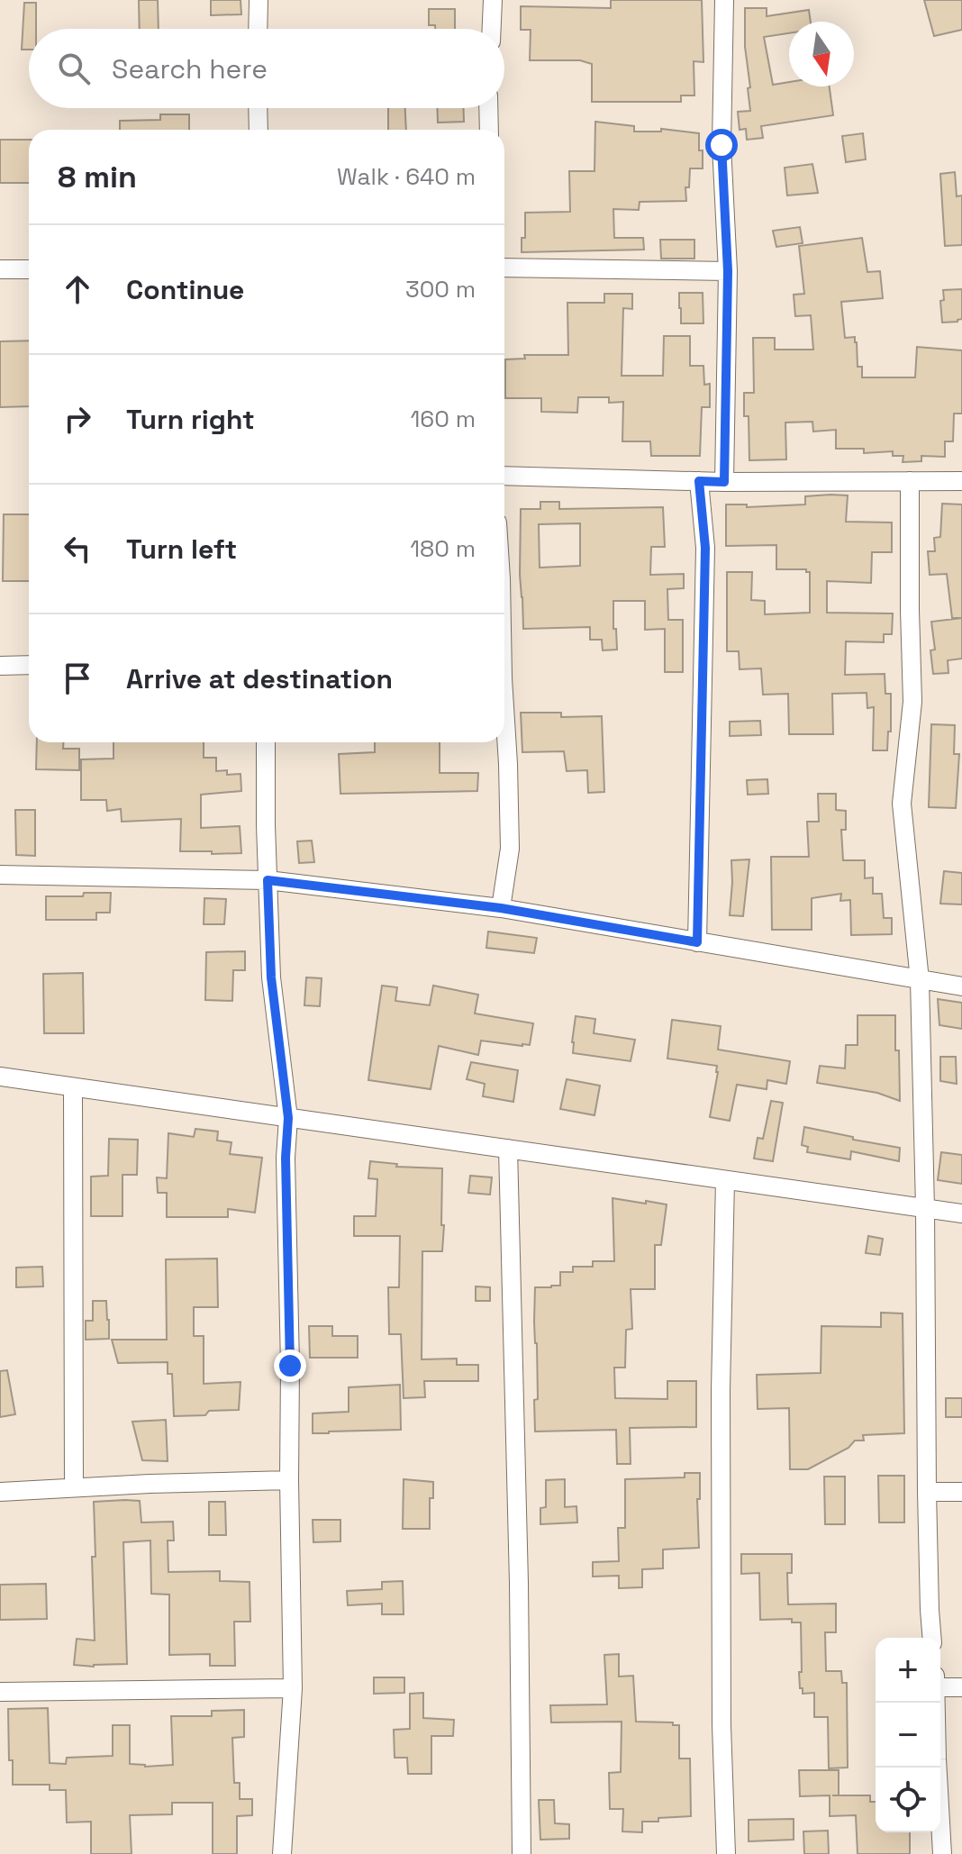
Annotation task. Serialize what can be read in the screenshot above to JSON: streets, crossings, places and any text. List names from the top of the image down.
{
  "north": "bottom",
  "page": {
    "search": "Search here",
    "heading": ["8 min", "Walk · 640 m"],
    "list": [
      ["Continue", "300 m"],
      ["Turn right", "160 m"],
      ["Turn left", "180 m"],
      "Arrive at destination"
    ],
    "map_buttons": ["+", "−"]
  }
}
